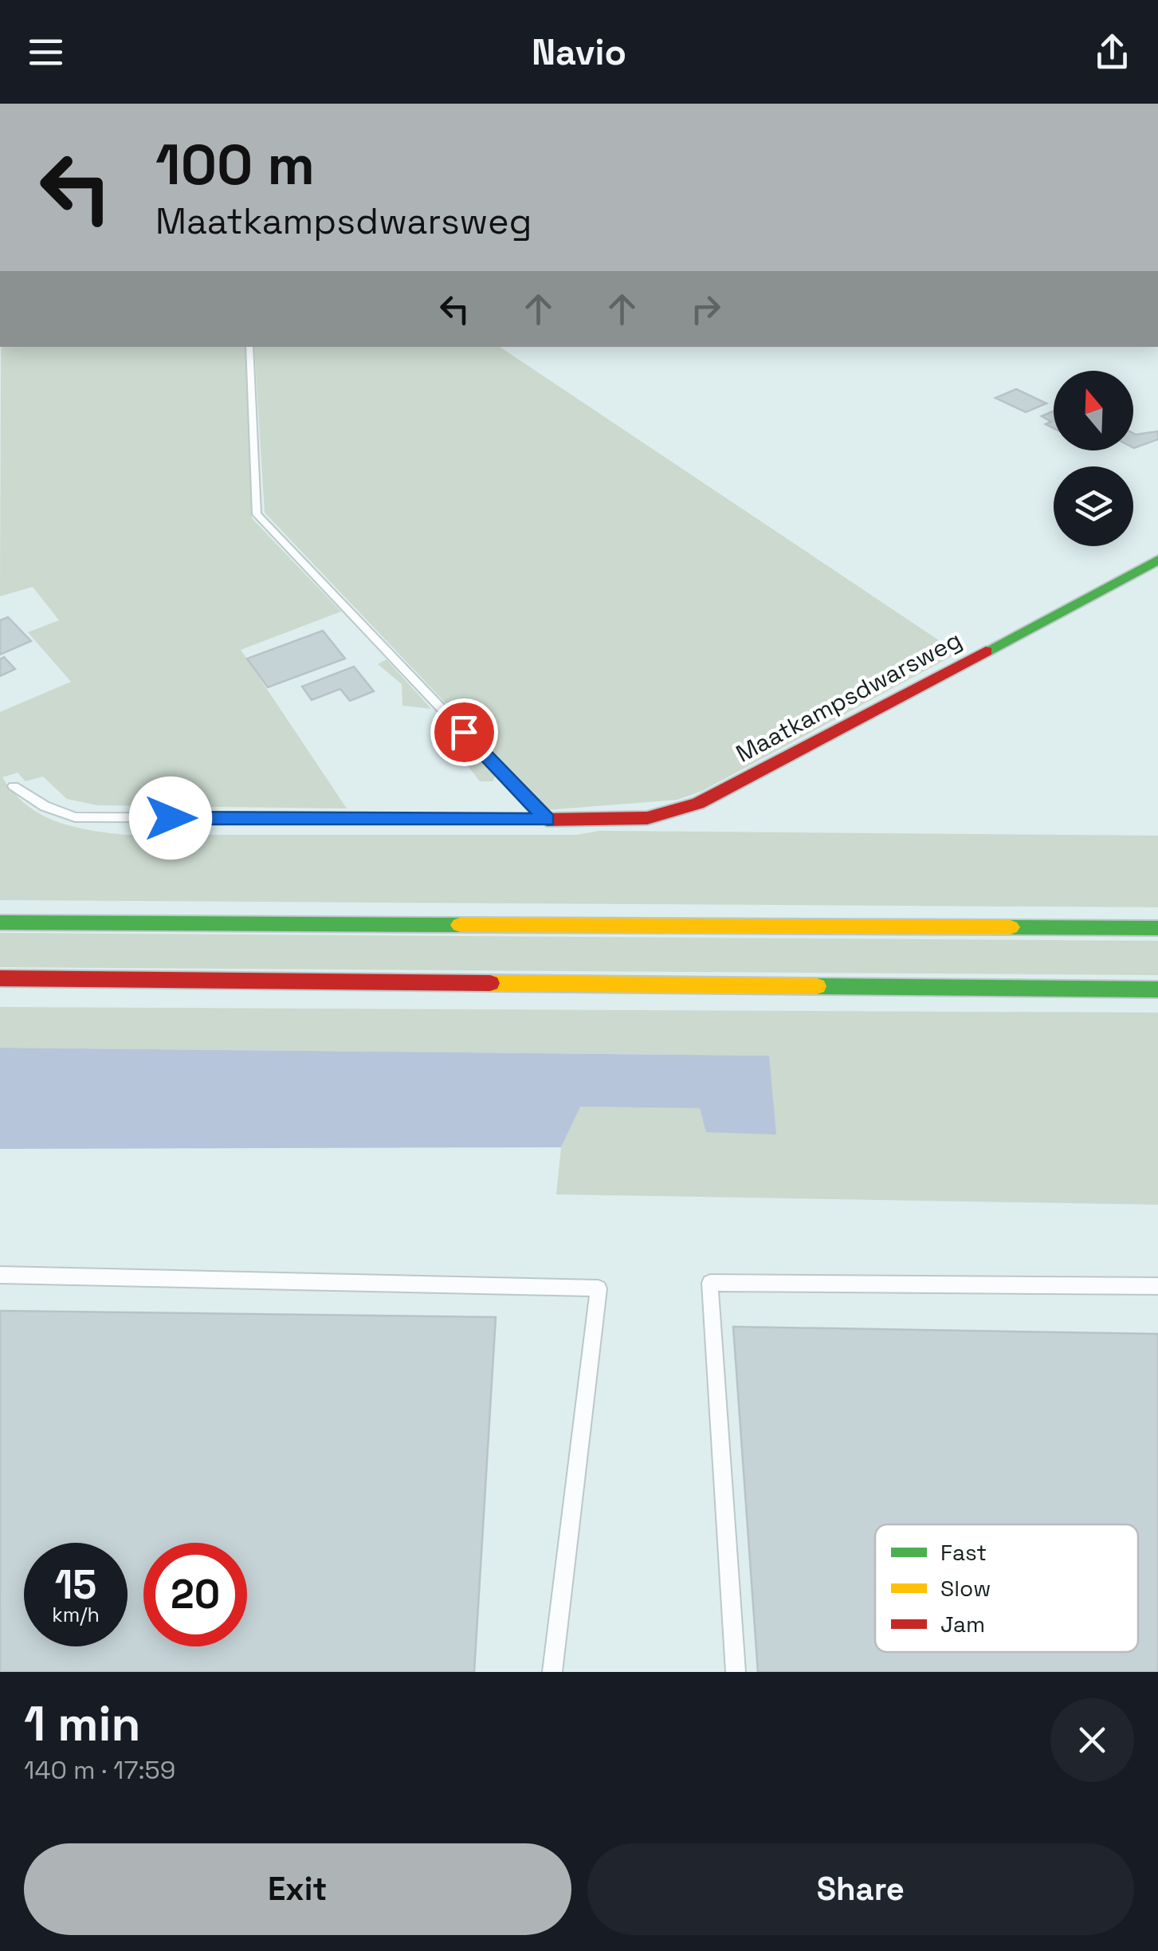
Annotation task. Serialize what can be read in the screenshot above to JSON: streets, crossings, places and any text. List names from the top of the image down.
{
  "streets": {
    "main road": ["Maatkampsdwarsweg"]
  },
  "legend": ["Fast", "Slow", "Jam"],
  "north": "top",
  "page": {
    "header": "Navio",
    "turn": ["100 m", "Maatkampsdwarsweg"],
    "speed": "15 km/h",
    "limit": "20",
    "heading": ["1 min", "140 m · 17:59"],
    "buttons": ["Exit", "Share"]
  }
}
